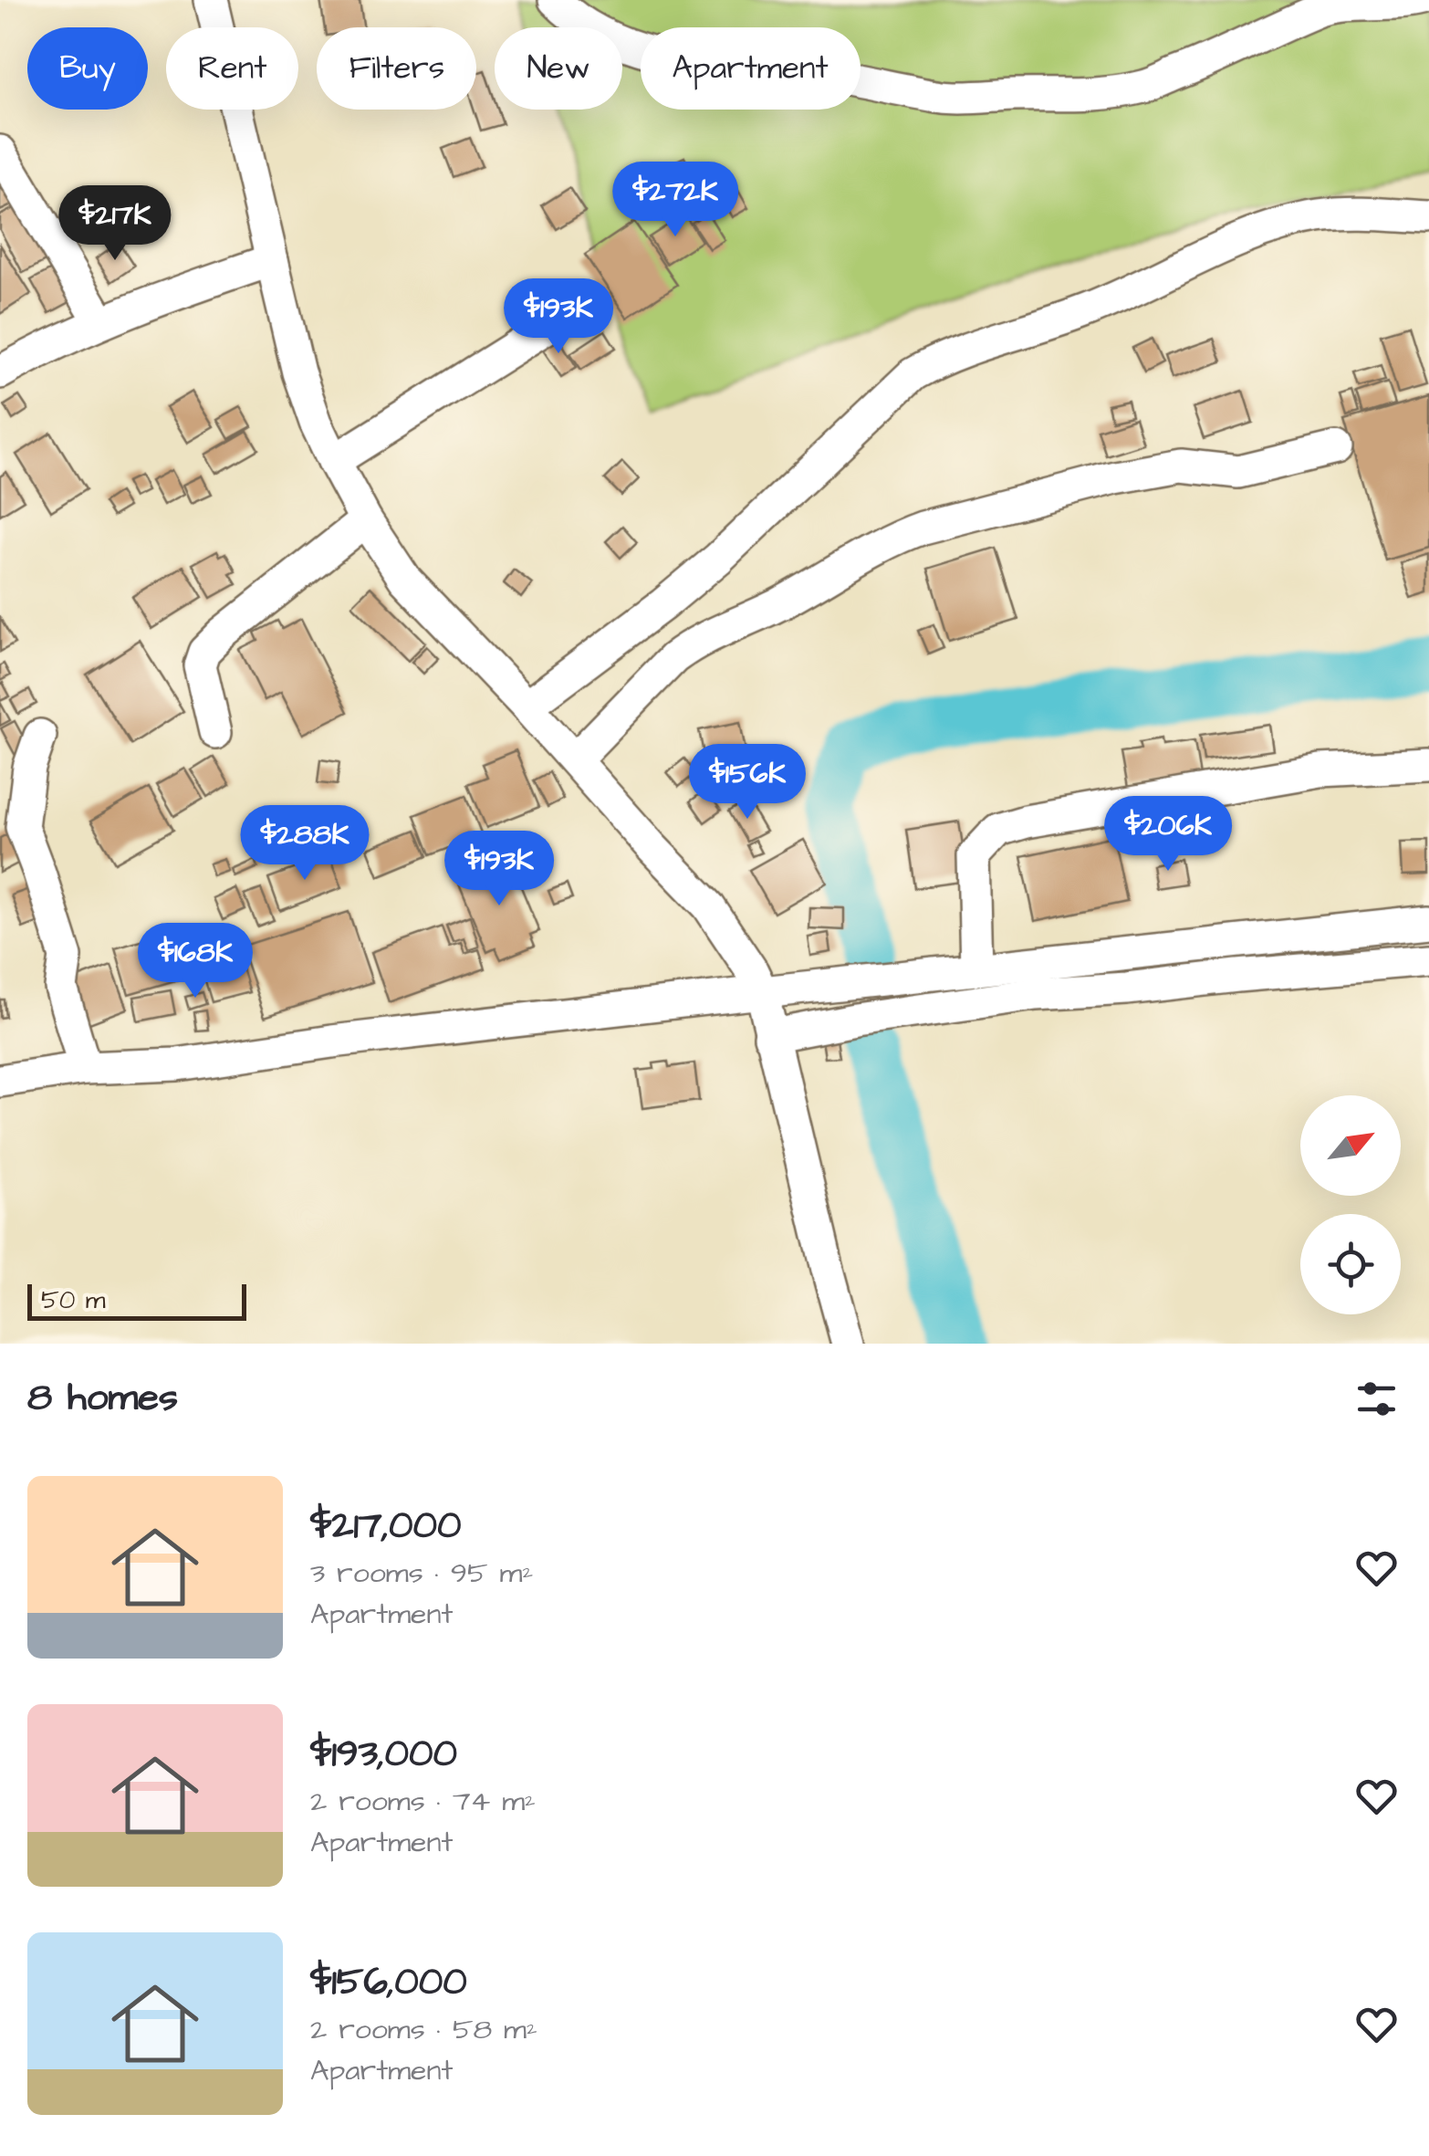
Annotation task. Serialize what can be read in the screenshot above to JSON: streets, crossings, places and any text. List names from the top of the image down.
{
  "scale_bar": "50 m",
  "north": "top right",
  "page": {
    "chip": [
      "Buy",
      "Rent",
      "Filters",
      "New",
      "Apartment"
    ],
    "price": [
      "$272K",
      "$217K",
      "$193K",
      "$156K",
      "$206K",
      "$288K",
      "$193K",
      "$168K"
    ],
    "scale": "50 m",
    "heading": "8 homes",
    "list": [
      {
        "name": "$217,000",
        "note": "3 rooms · 95 m² · Apartment"
      },
      {
        "name": "$193,000",
        "note": "2 rooms · 74 m² · Apartment"
      },
      {
        "name": "$156,000",
        "note": "2 rooms · 58 m² · Apartment"
      }
    ]
  }
}
